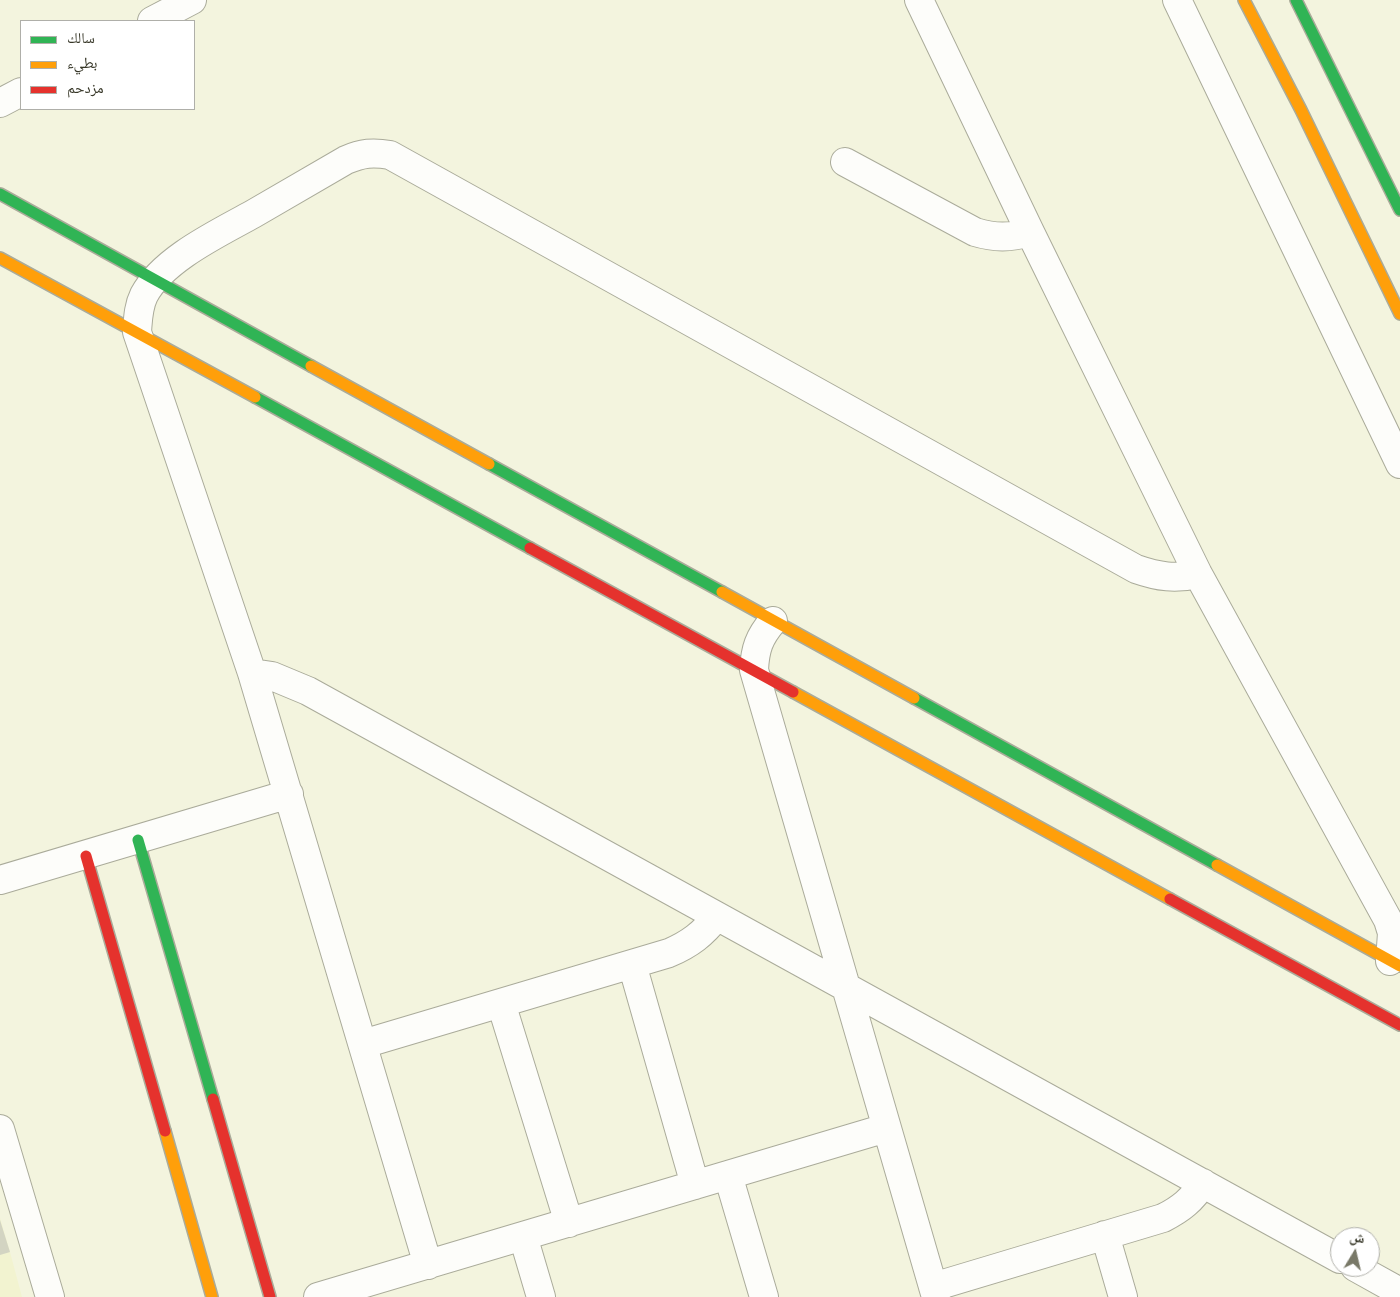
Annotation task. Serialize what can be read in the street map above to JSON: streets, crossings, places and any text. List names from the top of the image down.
{
  "legend": ["سالك", "بطيء", "مزدحم"],
  "north": "top"
}
